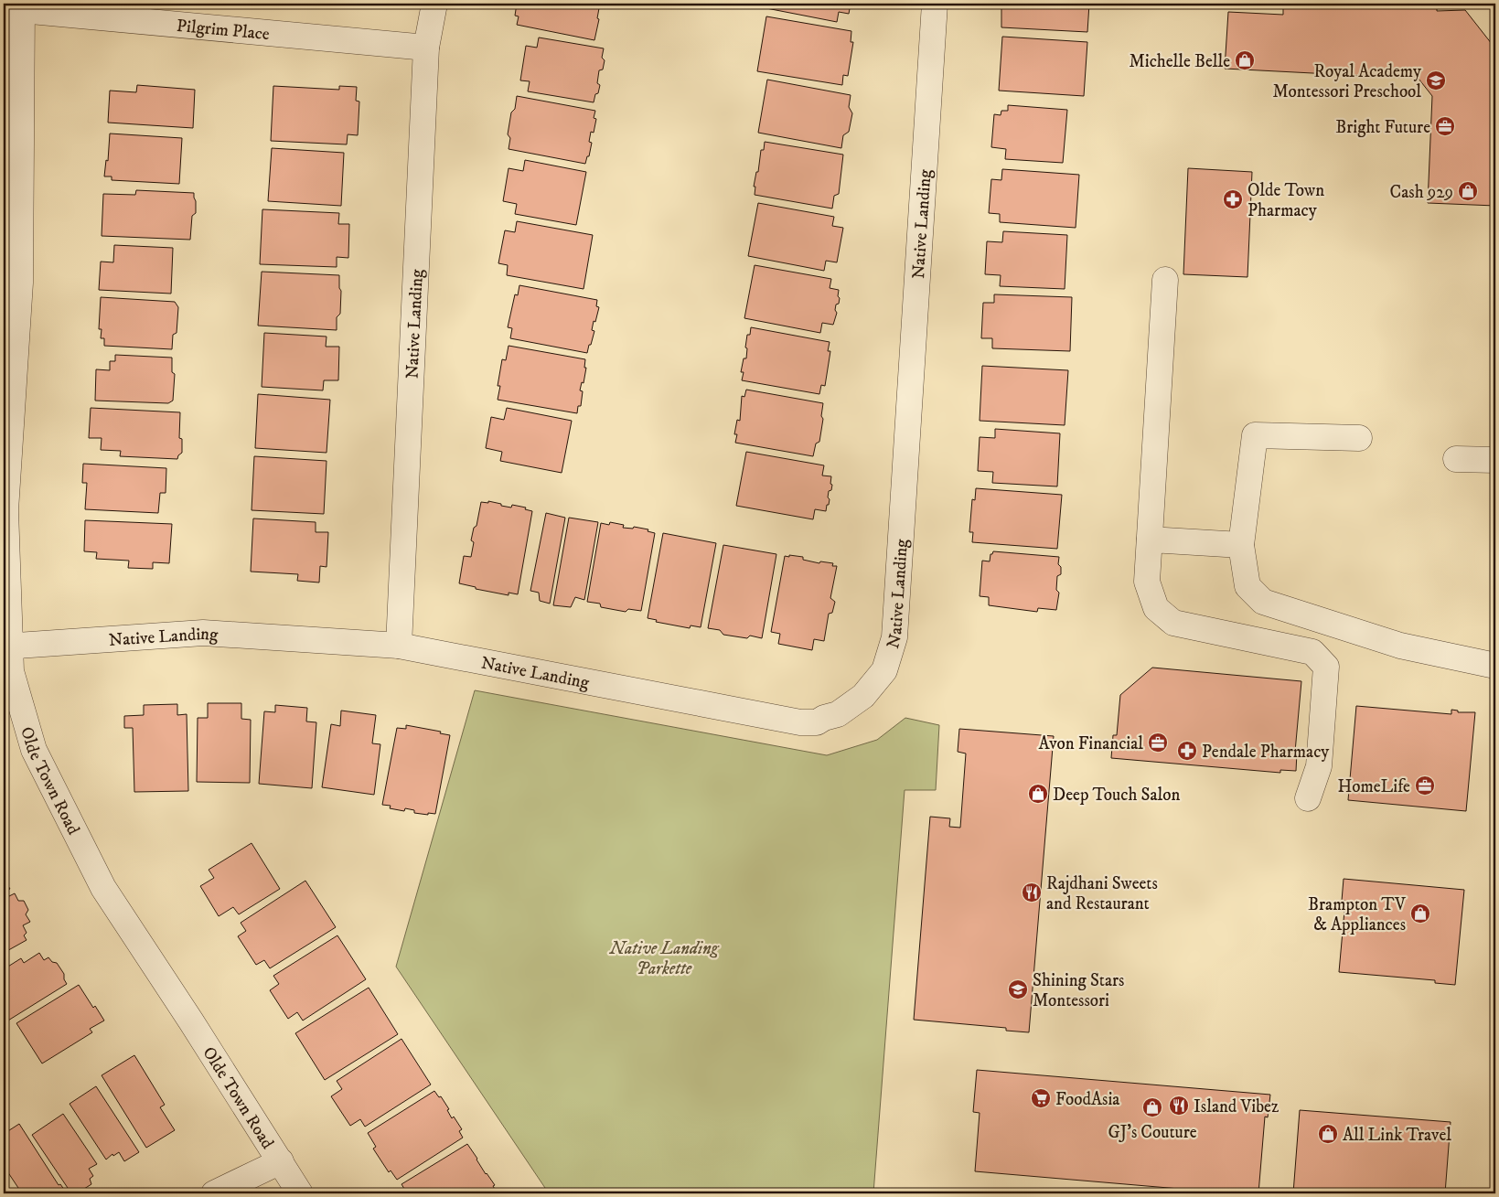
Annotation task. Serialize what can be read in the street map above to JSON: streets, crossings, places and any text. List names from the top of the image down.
{
  "streets": {
    "street": ["Pilgrim Place", "Native Landing", "Olde Town Road"]
  },
  "crossings": [
    ["Pilgrim Place", "Native Landing"],
    ["Pilgrim Place", "Olde Town Road"],
    ["Native Landing", "Olde Town Road"]
  ],
  "parks": ["Native Landing Parkette"],
  "places": {
    "shop": [
      "Michelle Belle",
      "Cash 929",
      "Deep Touch Salon",
      "Brampton TV & Appliances",
      "GJ's Couture",
      "All Link Travel"
    ],
    "school or university": ["Royal Academy Montessori Preschool", "Shining Stars Montessori"],
    "office": ["Bright Future", "Avon Financial", "HomeLife"],
    "pharmacy": ["Olde Town Pharmacy", "Pendale Pharmacy"],
    "restaurant": ["Rajdhani Sweets and Restaurant", "Island Vibez"],
    "supermarket": ["FoodAsia"]
  }
}
